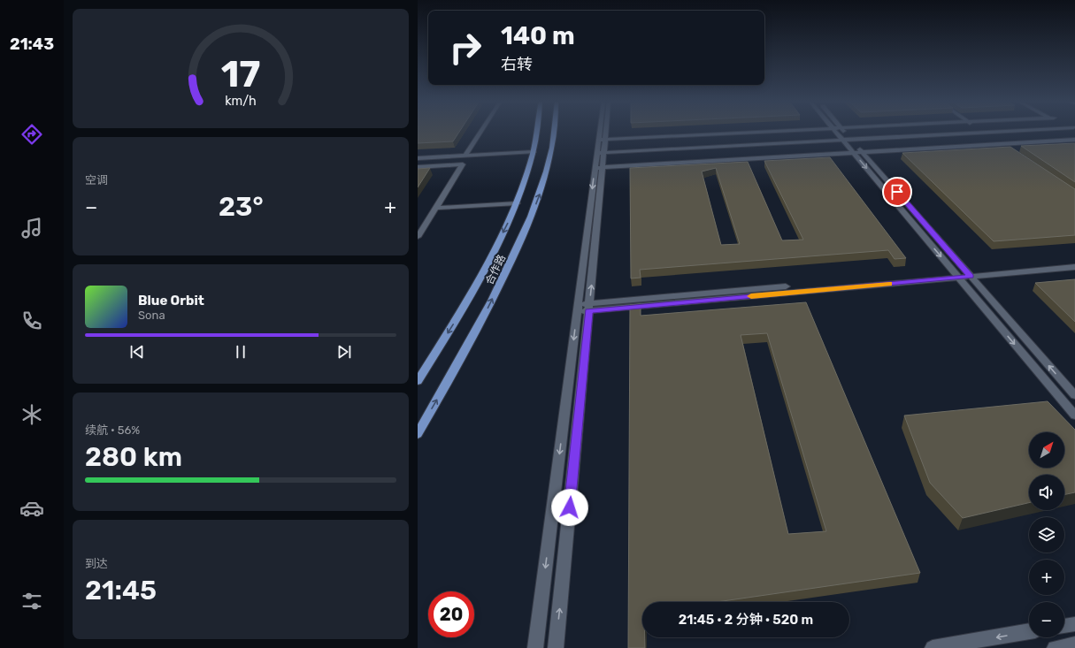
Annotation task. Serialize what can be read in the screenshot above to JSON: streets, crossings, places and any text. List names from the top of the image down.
{
  "streets": {
    "main road": ["合作路"]
  },
  "north": "top right",
  "page": {
    "tabs": "21:43",
    "turn": ["140 m", "右转"],
    "tile": [
      "空调",
      ["续航 · 56%", "280 km"],
      ["到达", "21:45"]
    ],
    "heat": ["−", "23°", "+"],
    "song": ["Blue Orbit", "Sona"],
    "map_buttons": ["+", "−"],
    "limit": "20",
    "trip": "21:45 · 2 分钟 · 520 m",
    "gauge": ["17", "km/h"]
  }
}
